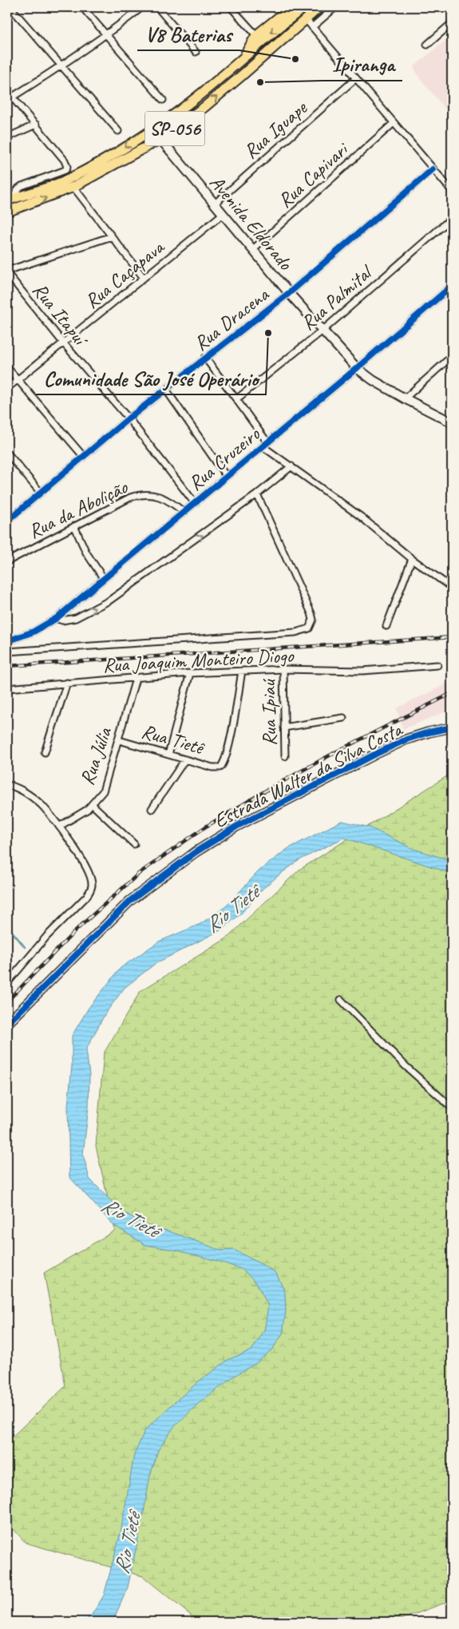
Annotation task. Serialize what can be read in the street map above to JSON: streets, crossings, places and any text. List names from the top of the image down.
{
  "streets": {
    "main road": ["SP-056"],
    "street": [
      "Rua Iguape",
      "Rua Capivari",
      "Avenida Eldorado",
      "Rua Caçapava",
      "Rua Palmital",
      "Rua Itapuí",
      "Rua Dracena",
      "Rua Cruzeiro",
      "Rua da Abolição",
      "Rua Joaquim Monteiro Diogo",
      "Rua Ipiaú",
      "Rua Tietê",
      "Rua Júlia",
      "Estrada Walter da Silva Costa"
    ]
  },
  "crossings": [
    ["SP-056", "Avenida Eldorado"],
    ["Rua Iguape", "Avenida Eldorado"],
    ["Rua Capivari", "Avenida Eldorado"],
    ["Avenida Eldorado", "Rua Caçapava"],
    ["Avenida Eldorado", "Rua Palmital"],
    ["Avenida Eldorado", "Rua Dracena"],
    ["Avenida Eldorado", "Rua Cruzeiro"],
    ["Rua Caçapava", "Rua Itapuí"],
    ["Rua Itapuí", "Rua Dracena"],
    ["Rua Itapuí", "Rua Cruzeiro"],
    ["Rua Cruzeiro", "Rua da Abolição"],
    ["Rua Joaquim Monteiro Diogo", "Rua Ipiaú"],
    ["Rua Joaquim Monteiro Diogo", "Rua Tietê"],
    ["Rua Joaquim Monteiro Diogo", "Rua Júlia"],
    ["Rua Tietê", "Rua Júlia"]
  ],
  "water": ["Rio Tietê"],
  "places": ["V8 Baterias", "Ipiranga", "Comunidade São José Operário"]
}
